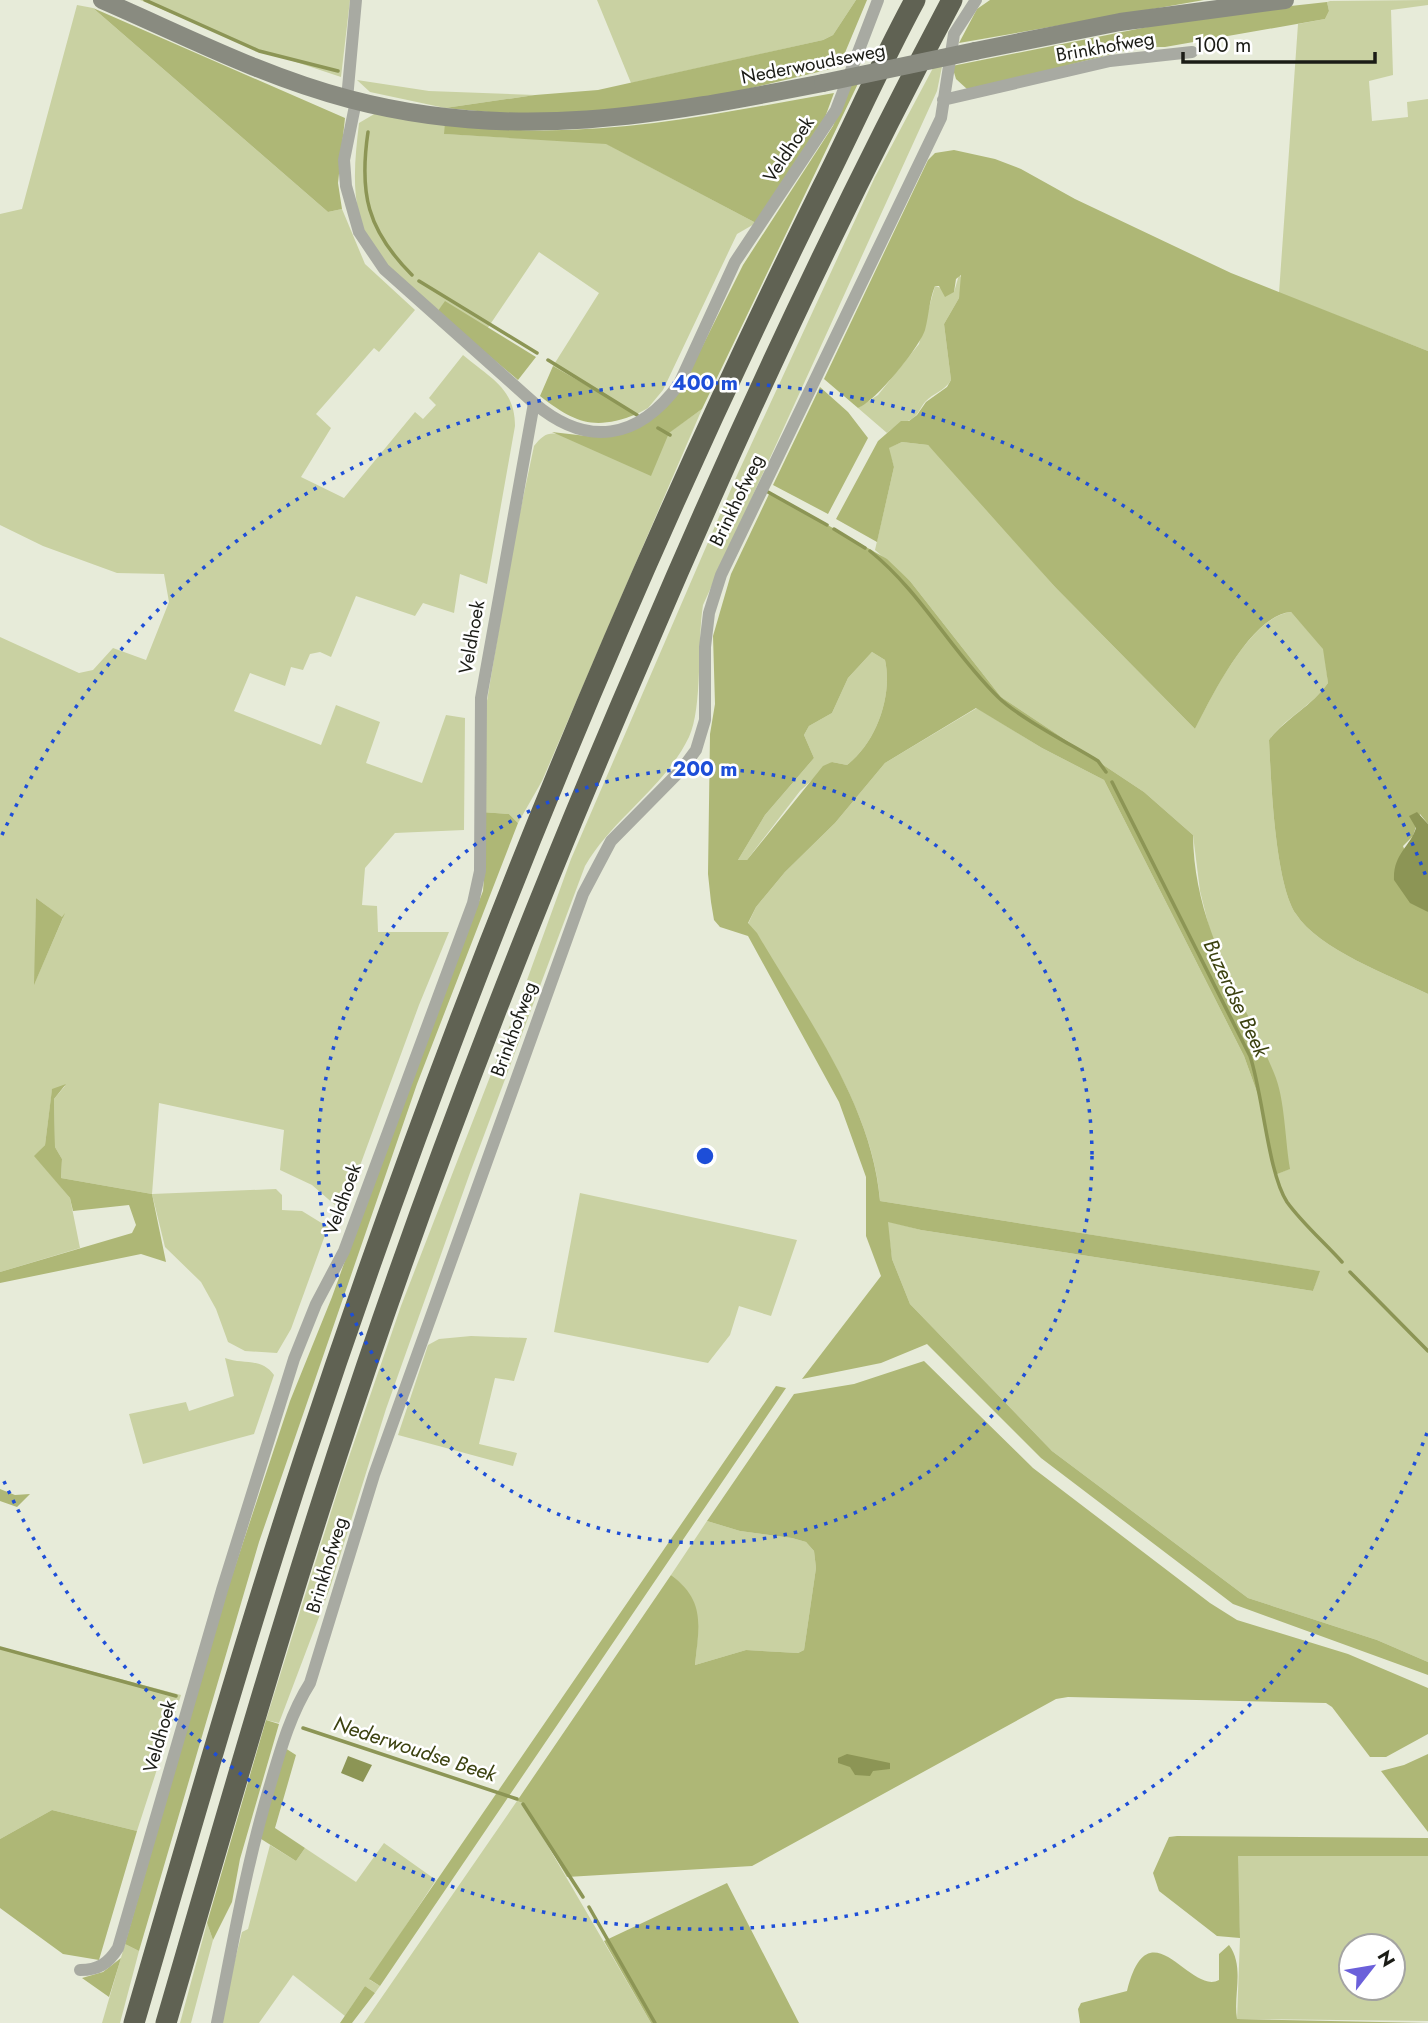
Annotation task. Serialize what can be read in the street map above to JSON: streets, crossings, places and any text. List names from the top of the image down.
{
  "streets": {
    "street": ["Brinkhofweg", "Nederwoudseweg", "Veldhoek"]
  },
  "crossings": [
    ["Nederwoudseweg", "Veldhoek"]
  ],
  "water": ["Buzerdse Beek", "Nederwoudse Beek"],
  "scale_bar": "100 m",
  "north": "top right",
  "rings": ["400 m", "200 m"]
}
